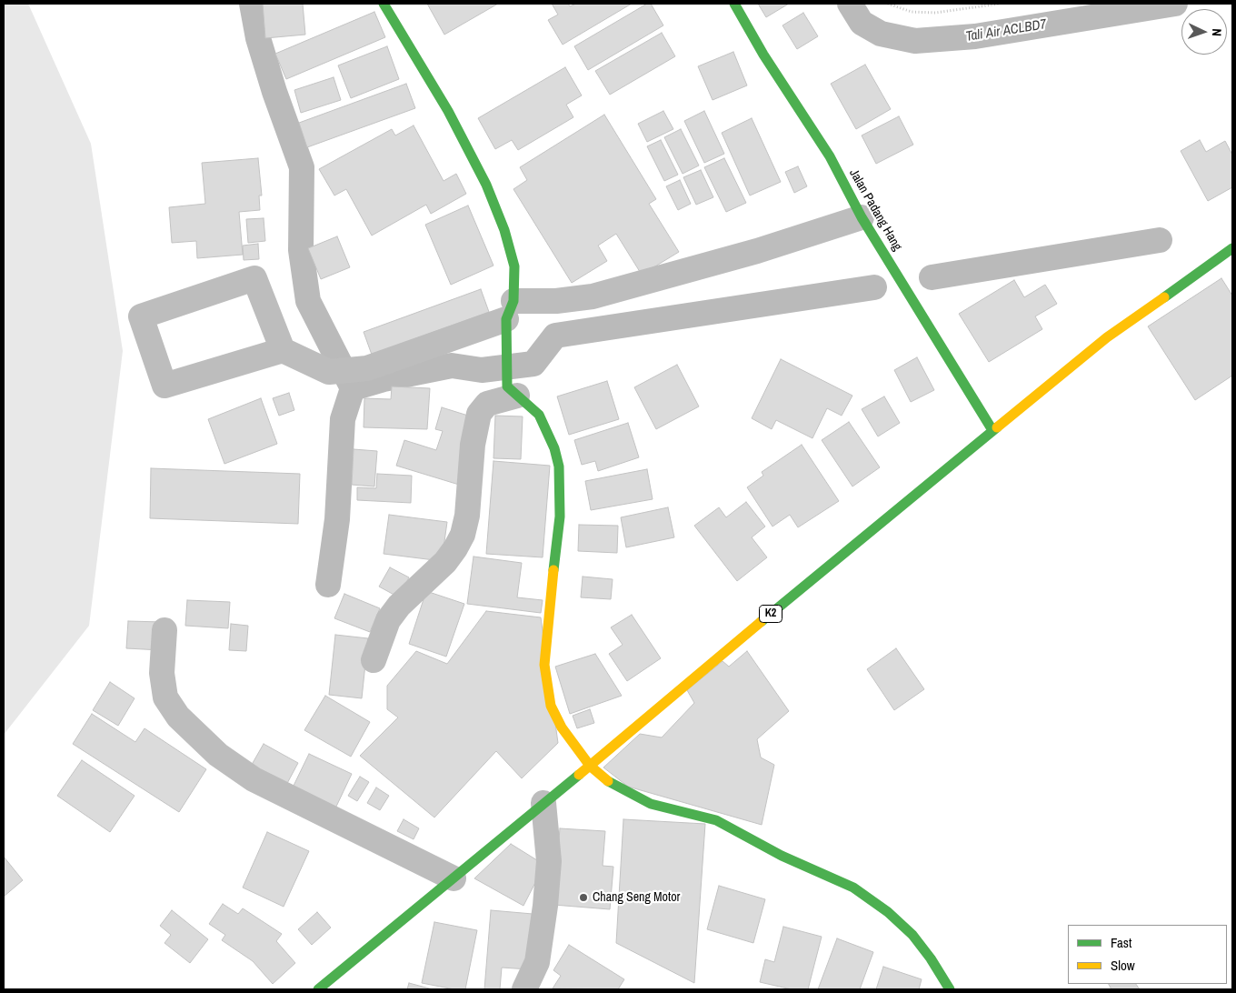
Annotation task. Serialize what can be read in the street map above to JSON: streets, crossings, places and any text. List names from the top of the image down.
{
  "streets": {
    "main road": ["Jalan Padang Hang", "K2"]
  },
  "crossings": [
    ["Jalan Padang Hang", "K2"]
  ],
  "water": ["Tali Air ACLBD7"],
  "places": ["Chang Seng Motor"],
  "legend": ["Fast", "Slow"],
  "north": "right"
}
